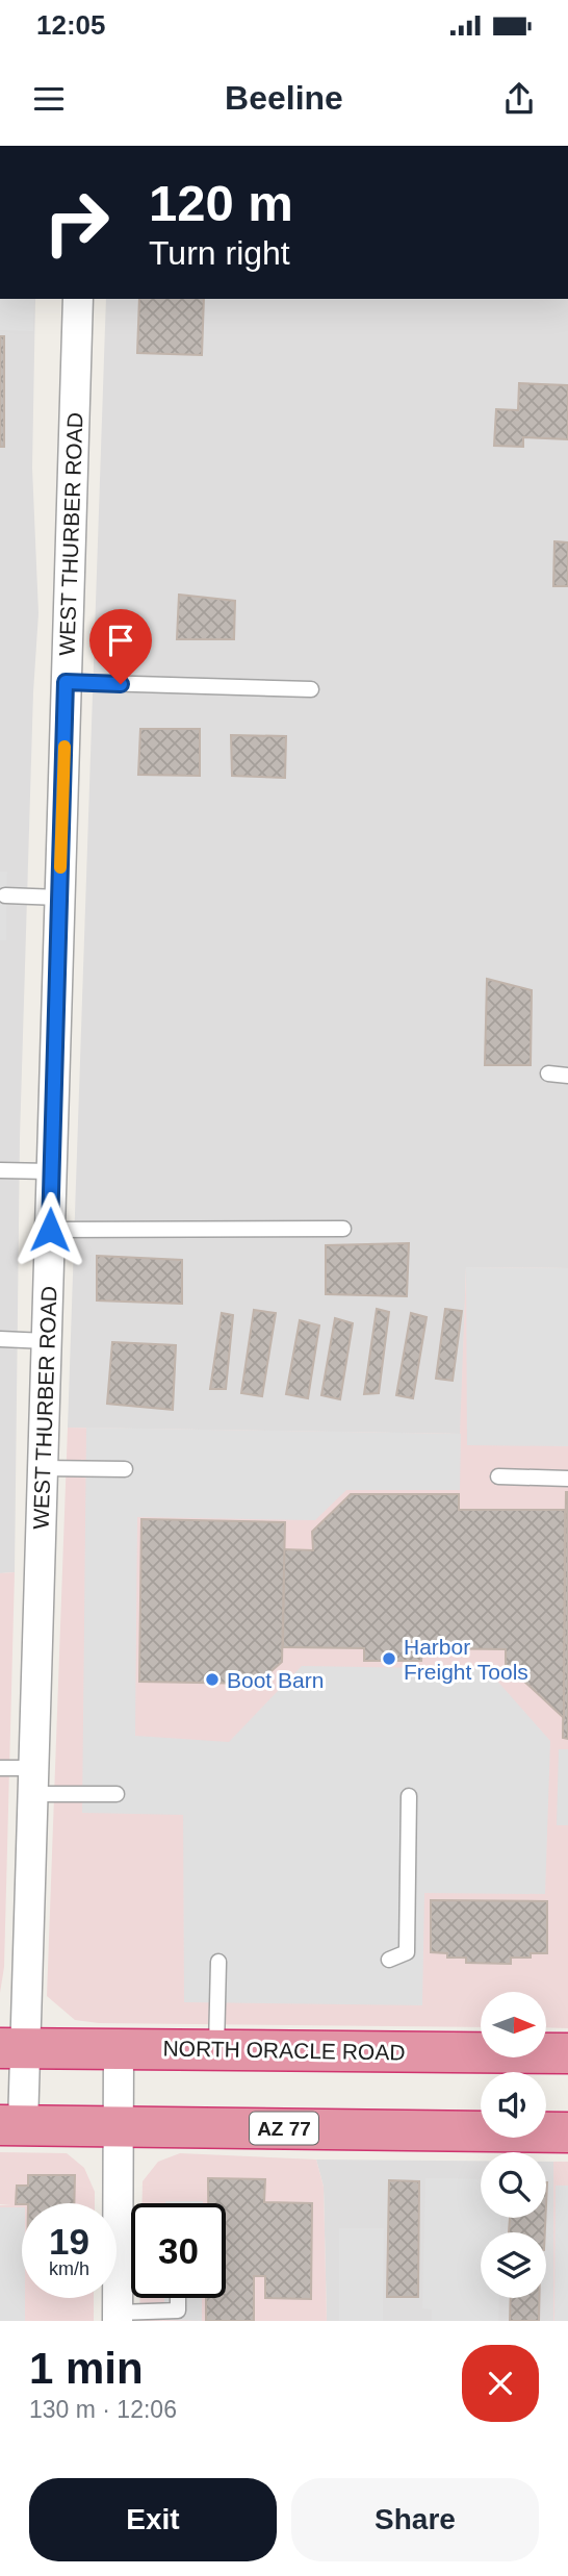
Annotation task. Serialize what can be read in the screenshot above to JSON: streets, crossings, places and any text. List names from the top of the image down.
{
  "streets": {
    "highway": ["NORTH ORACLE ROAD", "AZ 77"],
    "street": ["WEST THURBER ROAD"]
  },
  "crossings": [
    ["WEST THURBER ROAD", "NORTH ORACLE ROAD"],
    ["WEST THURBER ROAD", "AZ 77"]
  ],
  "places": ["Harbor Freight Tools", "Boot Barn"],
  "north": "right",
  "page": {
    "status": "12:05",
    "header": "Beeline",
    "turn": ["120 m", "Turn right"],
    "speed": "19 km/h",
    "limit": "30",
    "heading": ["1 min", "130 m · 12:06"],
    "buttons": ["Exit", "Share"]
  }
}
